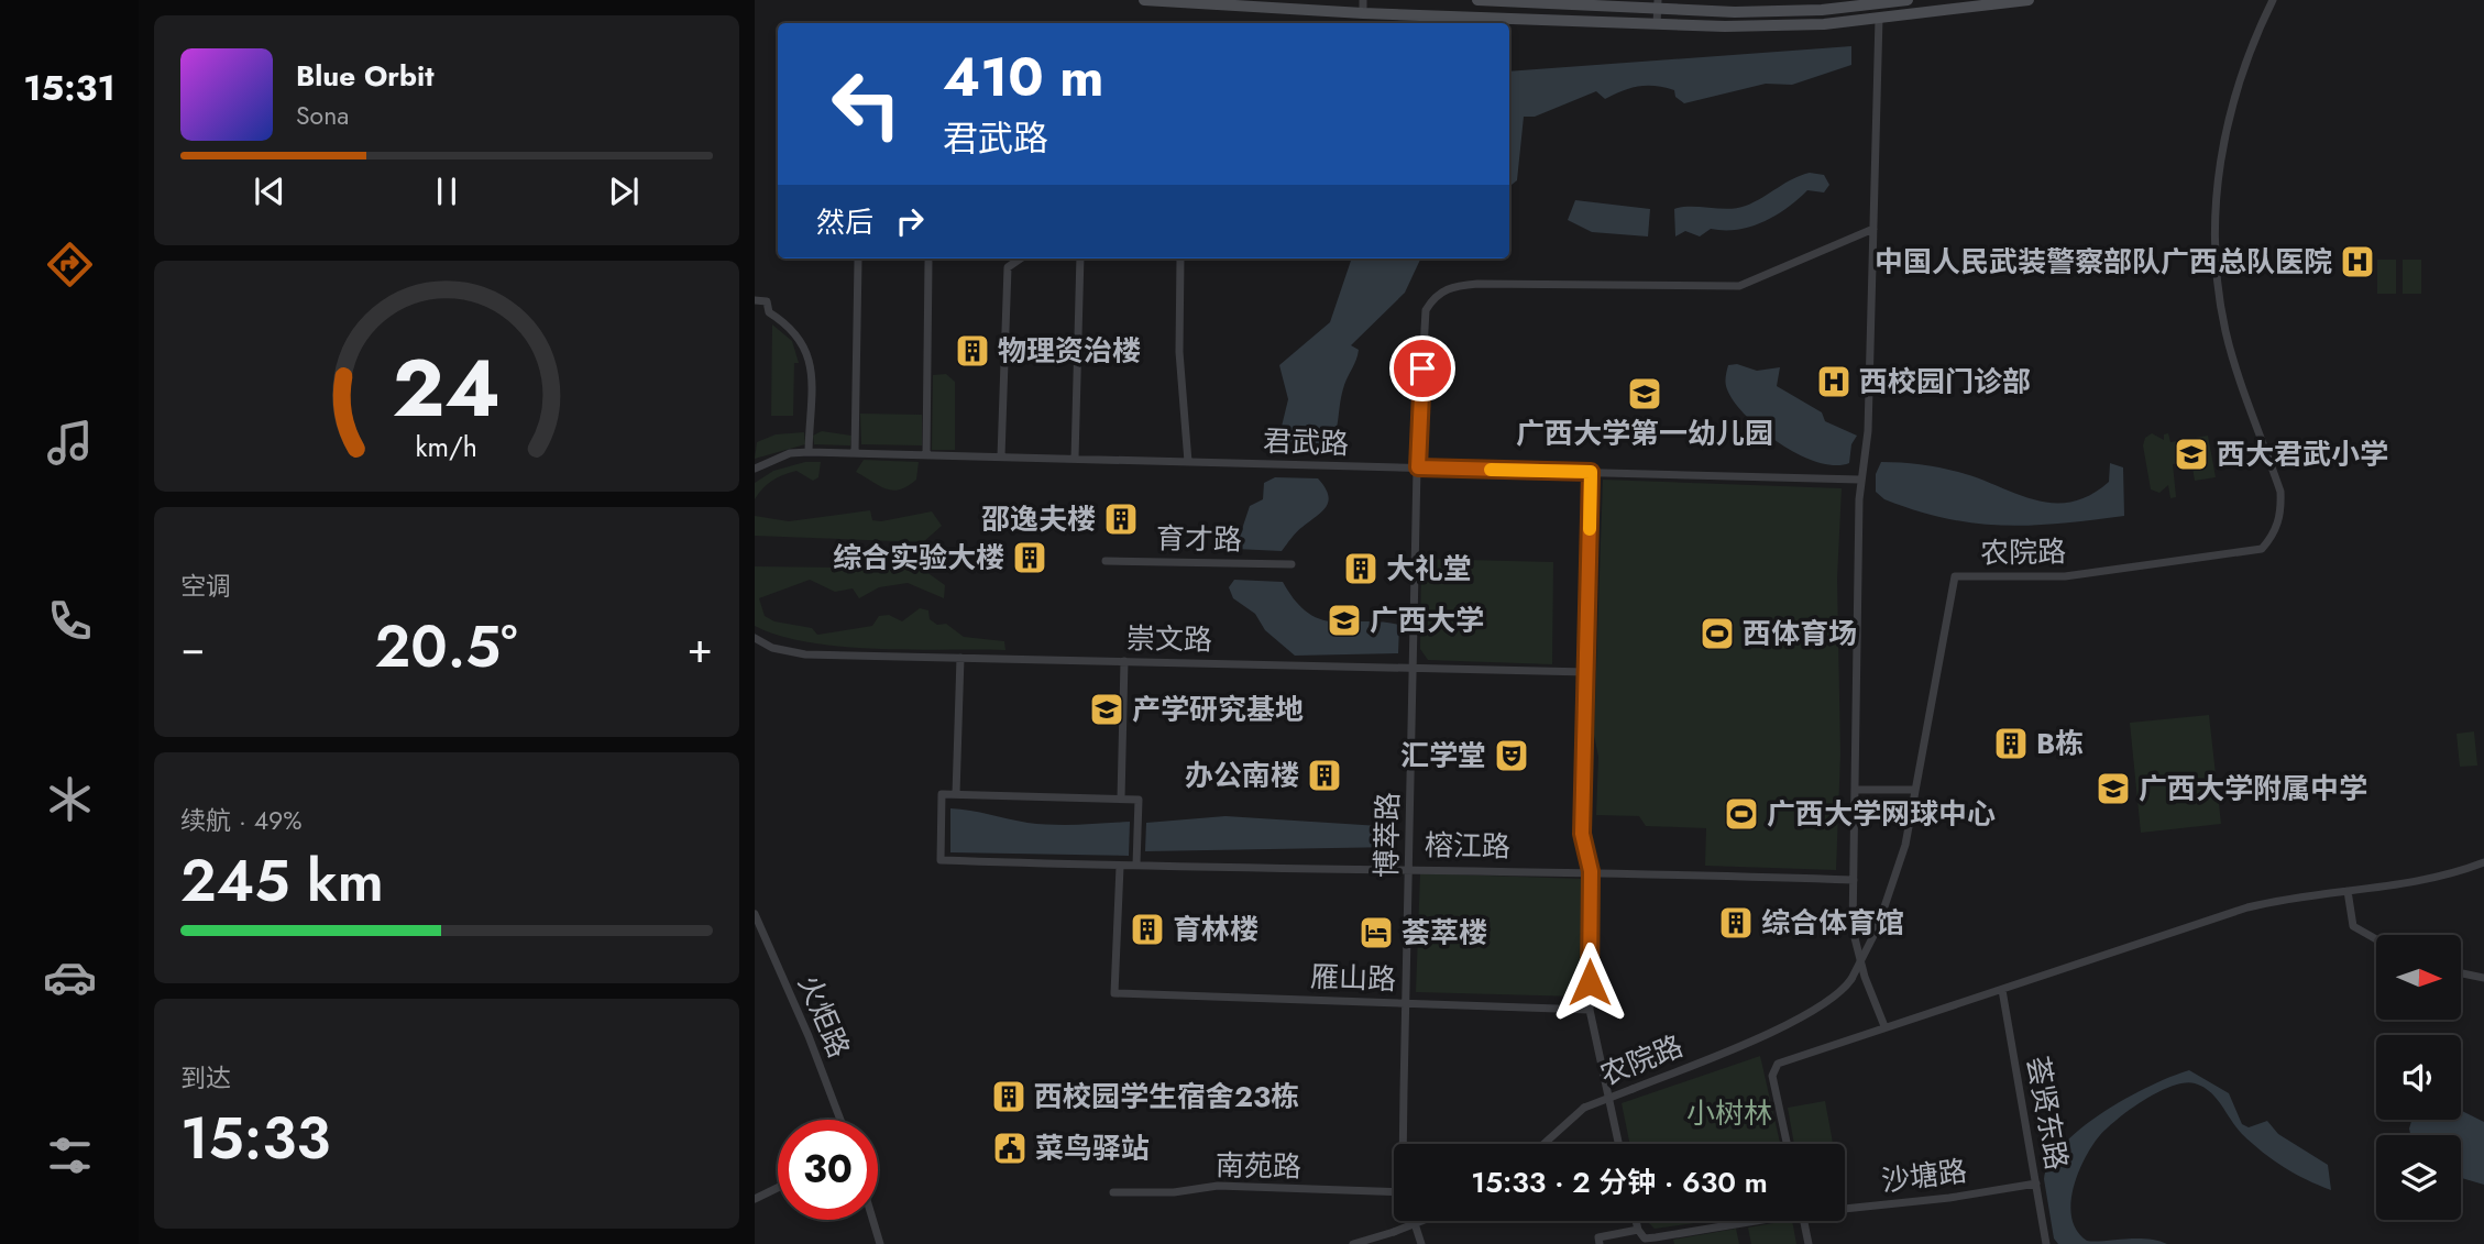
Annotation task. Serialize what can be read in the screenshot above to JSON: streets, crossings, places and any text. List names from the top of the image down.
{
  "streets": {
    "street": [
      "君武路",
      "育才路",
      "农院路",
      "崇文路",
      "博萃路",
      "榕江路",
      "雁山路",
      "火炬路",
      "荟贤东路",
      "南苑路",
      "沙塘路"
    ]
  },
  "crossings": [
    ["君武路", "博萃路"],
    ["崇文路", "博萃路"],
    ["博萃路", "榕江路"],
    ["博萃路", "雁山路"],
    ["榕江路", "雁山路"],
    ["荟贤东路", "沙塘路"]
  ],
  "parks": ["小树林"],
  "places": {
    "hospital": ["中国人民武装警察部队广西总队医院", "西校园门诊部"],
    "building": [
      "物理资治楼",
      "邵逸夫楼",
      "综合实验大楼",
      "大礼堂",
      "B栋",
      "办公南楼",
      "综合体育馆",
      "育林楼",
      "西校园学生宿舍23栋"
    ],
    "school or university": [
      "广西大学第一幼儿园",
      "西大君武小学",
      "广西大学",
      "产学研究基地",
      "广西大学附属中学"
    ],
    "sports": ["西体育场", "广西大学网球中心"],
    "theatre": ["汇学堂"],
    "hotel": ["荟萃楼"],
    "public building": ["菜鸟驿站"]
  },
  "north": "right",
  "page": {
    "tabs": "15:31",
    "turn": ["410 m", "君武路"],
    "song": ["Blue Orbit", "Sona"],
    "then": "然后",
    "tile": [
      "空调",
      ["续航 · 49%", "245 km"],
      ["到达", "15:33"]
    ],
    "heat": ["−", "20.5°", "+"],
    "limit": "30",
    "trip": "15:33 · 2 分钟 · 630 m",
    "gauge": ["24", "km/h"]
  }
}
